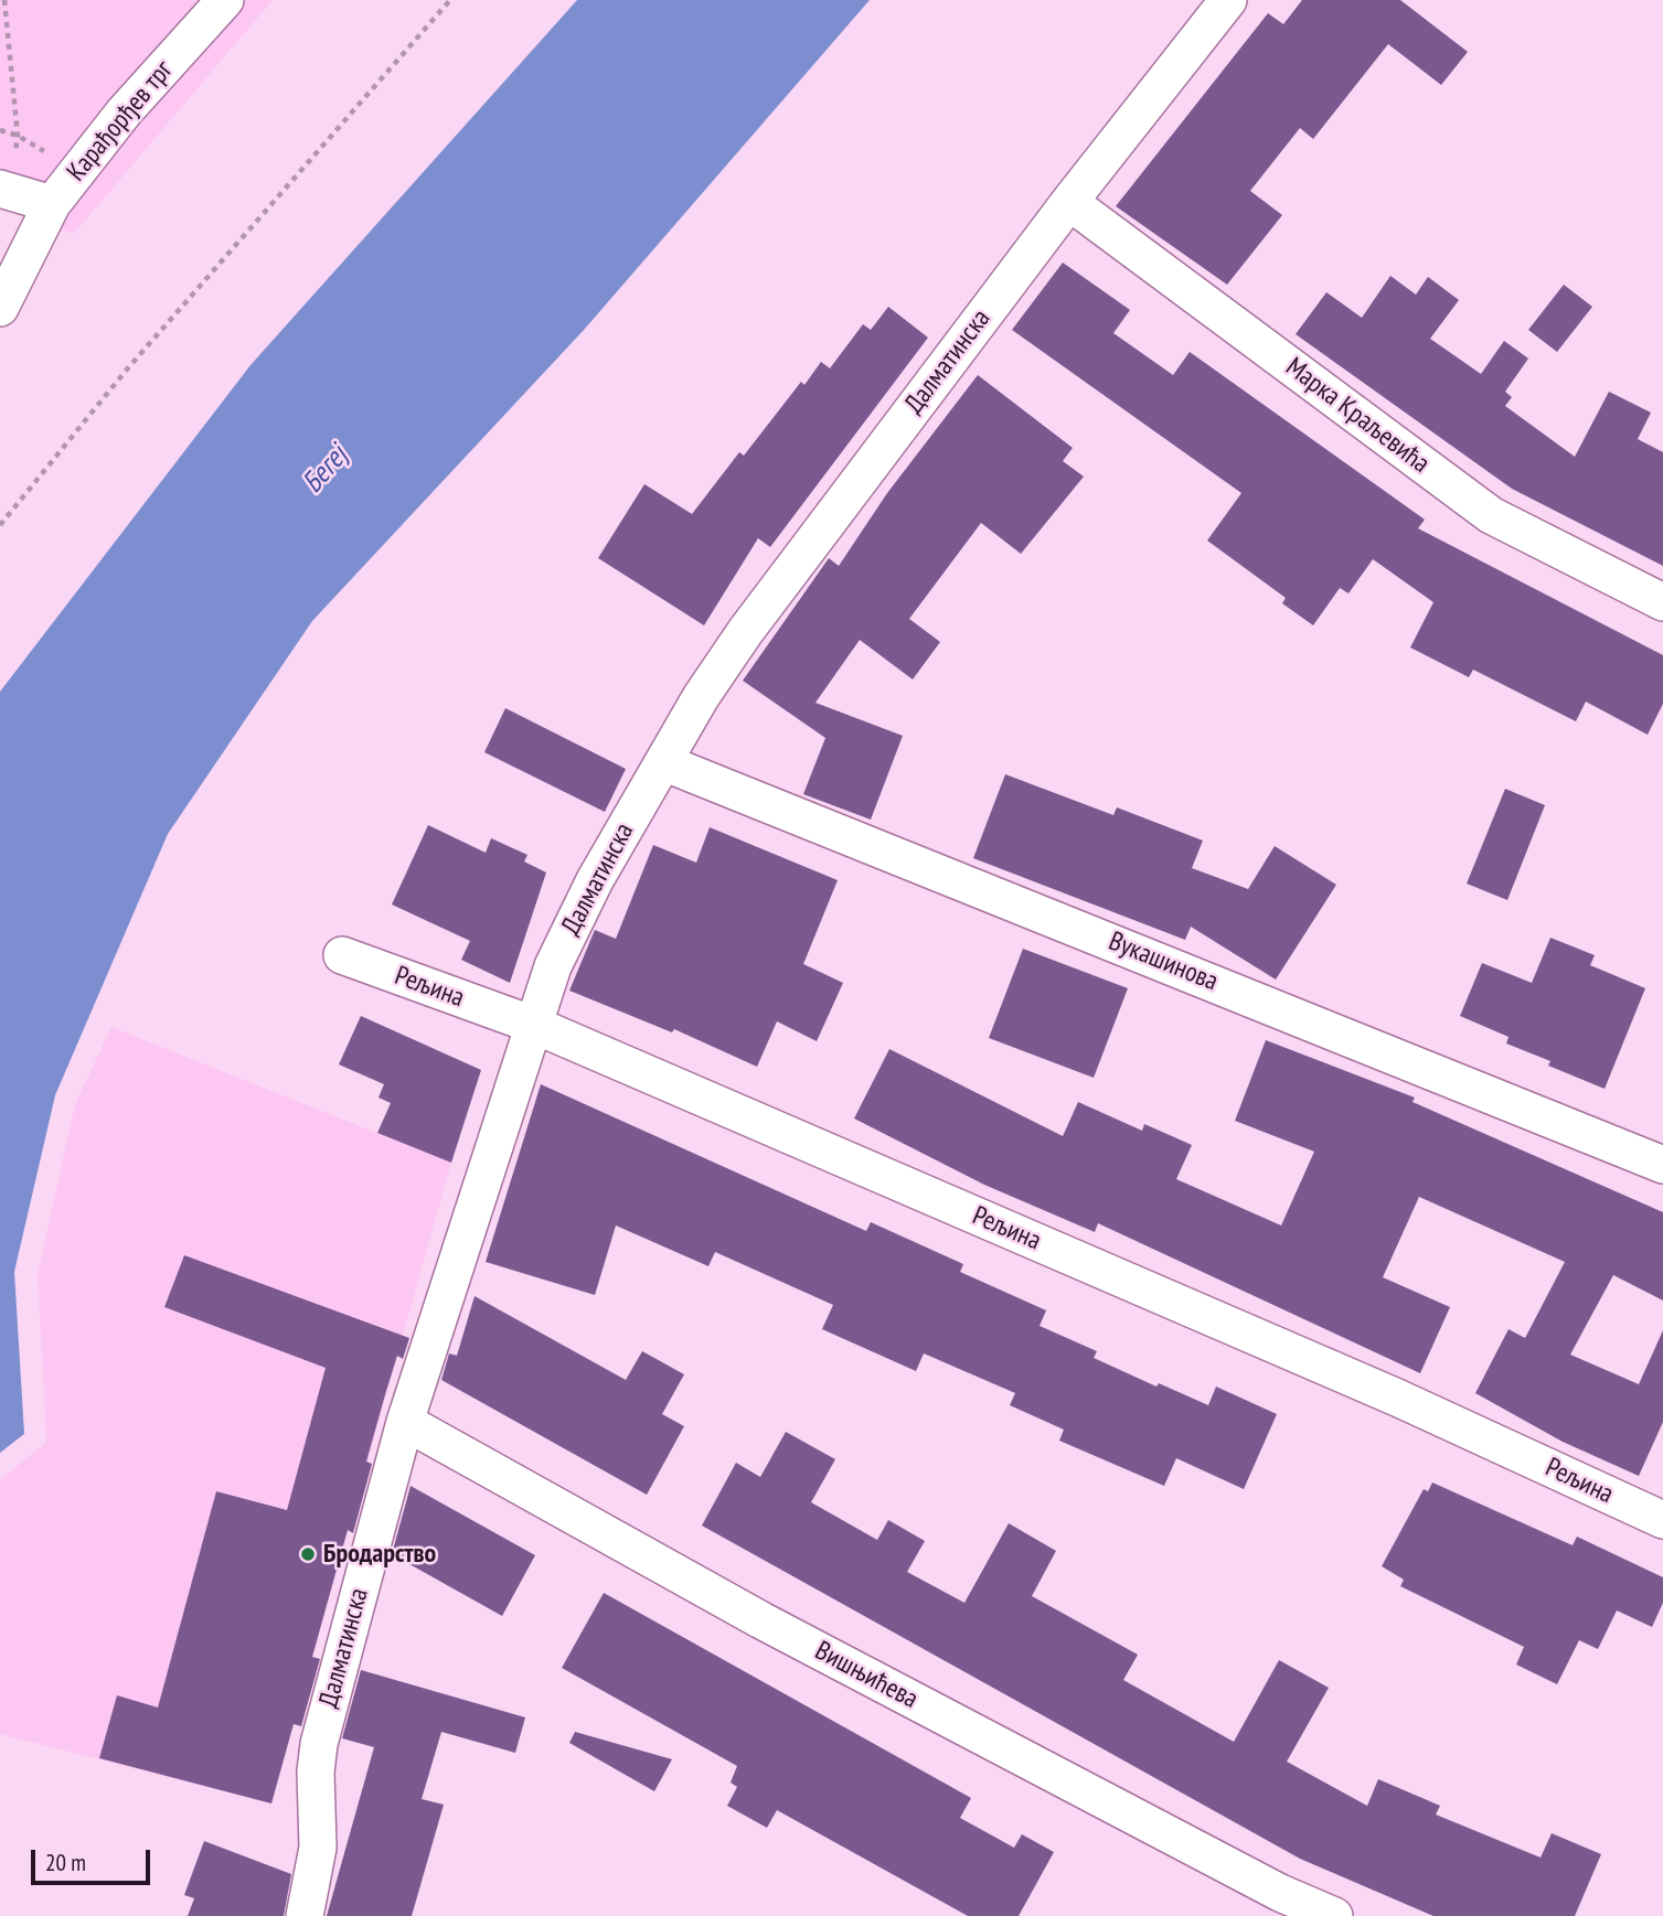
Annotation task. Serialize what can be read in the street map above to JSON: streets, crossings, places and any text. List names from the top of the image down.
{
  "streets": {
    "street": [
      "Карађорђев трг",
      "Далматинска",
      "Марка Краљевића",
      "Вукашинова",
      "Рељина",
      "Вишњићева"
    ]
  },
  "crossings": [
    ["Далматинска", "Марка Краљевића"],
    ["Далматинска", "Вукашинова"],
    ["Далматинска", "Рељина"],
    ["Далматинска", "Вишњићева"]
  ],
  "water": ["Бегеј"],
  "places": ["Бродарство"],
  "scale_bar": "20 m"
}
